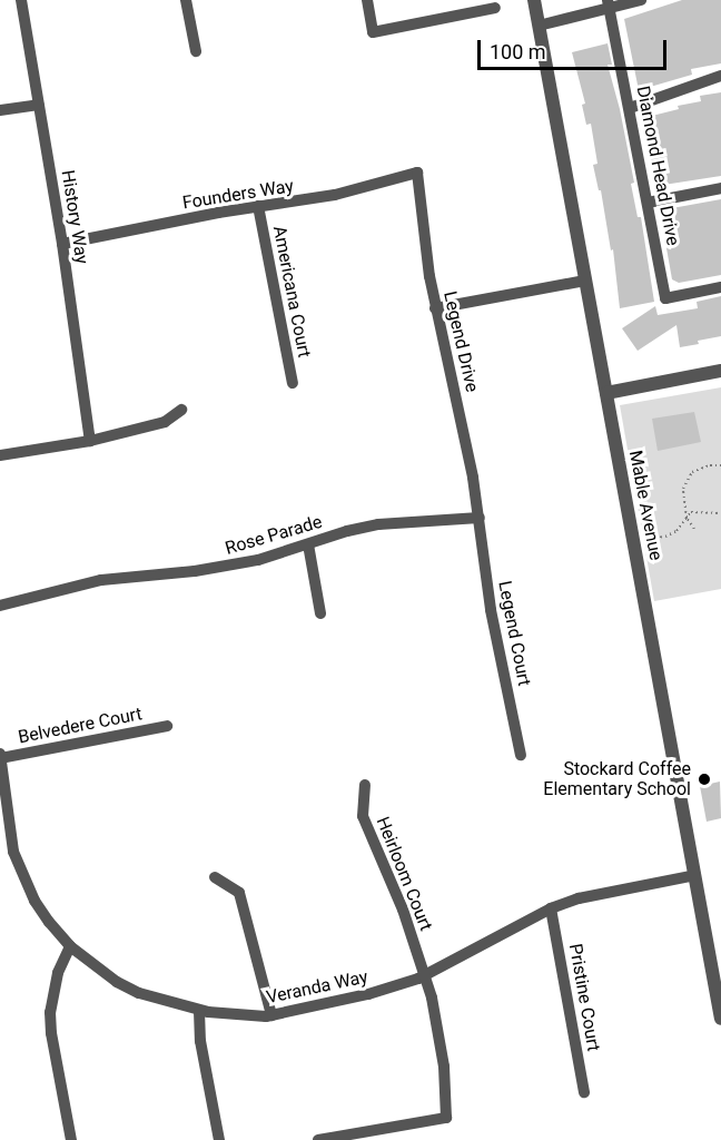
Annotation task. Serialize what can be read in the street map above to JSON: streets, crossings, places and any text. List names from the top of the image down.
{
  "streets": {
    "street": [
      "Diamond Head Drive",
      "Founders Way",
      "History Way",
      "Americana Court",
      "Legend Drive",
      "Mable Avenue",
      "Rose Parade",
      "Legend Court",
      "Belvedere Court",
      "Heirloom Court",
      "Veranda Way",
      "Pristine Court"
    ]
  },
  "crossings": [
    ["Founders Way", "History Way"],
    ["Founders Way", "Americana Court"],
    ["Founders Way", "Legend Drive"],
    ["Legend Drive", "Rose Parade"],
    ["Legend Drive", "Legend Court"],
    ["Mable Avenue", "Veranda Way"],
    ["Rose Parade", "Legend Court"],
    ["Belvedere Court", "Veranda Way"],
    ["Heirloom Court", "Veranda Way"],
    ["Veranda Way", "Pristine Court"]
  ],
  "places": ["Stockard Coffee Elementary School"],
  "scale_bar": "100 m"
}
